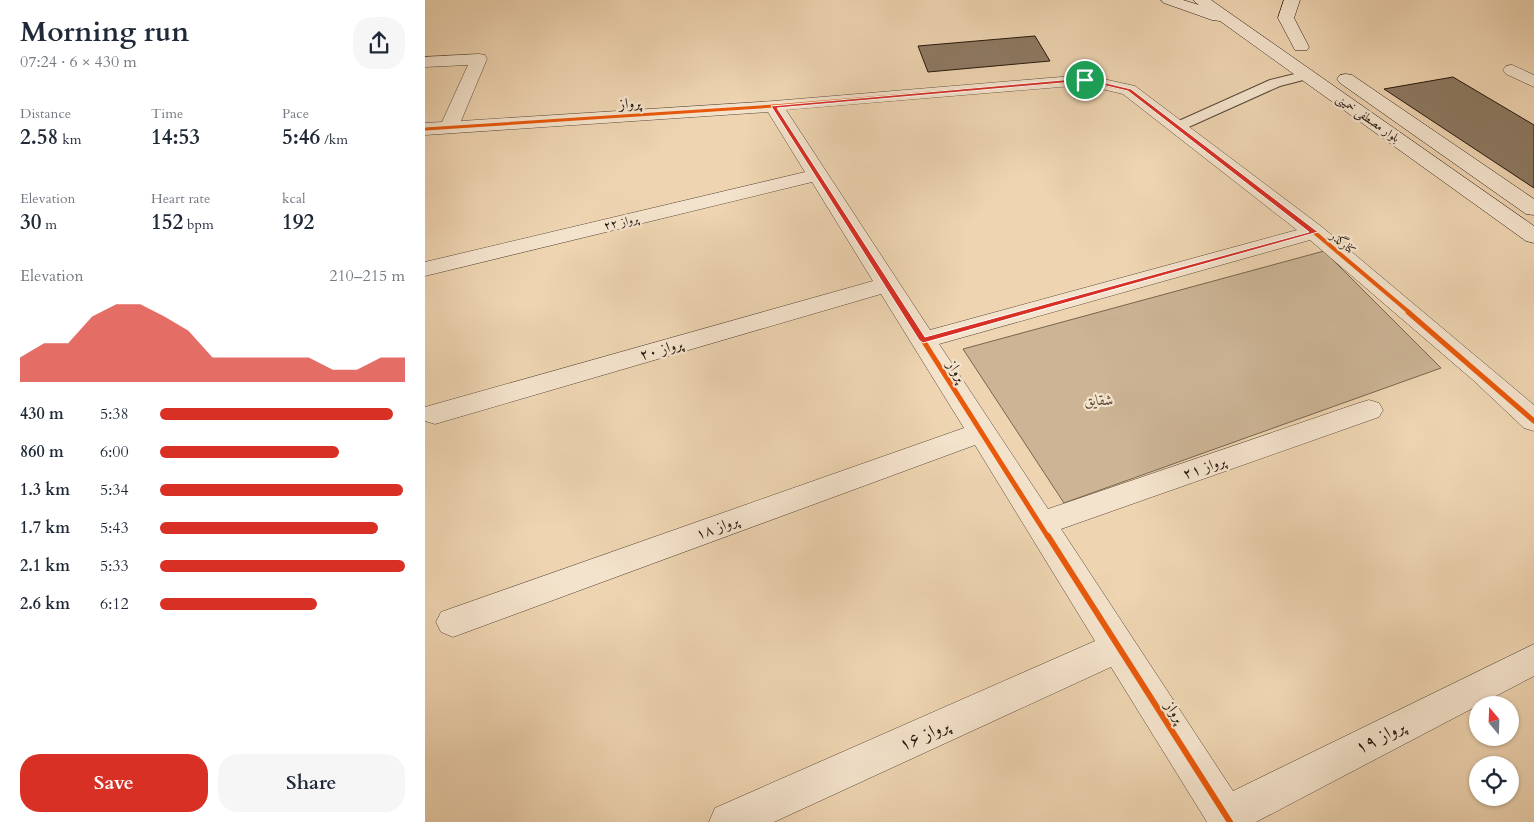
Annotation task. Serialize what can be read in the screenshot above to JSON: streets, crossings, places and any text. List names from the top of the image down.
{
  "streets": {
    "street": [
      "پرواز",
      "بلوار مصطفی خمینی",
      "پرواز ۲۲",
      "کنارگذر",
      "پرواز ۲۰",
      "پرواز ۲۱",
      "پرواز ۱۸",
      "پرواز ۱۶",
      "پرواز ۱۹"
    ]
  },
  "crossings": [
    ["پرواز", "پرواز ۲۲"],
    ["پرواز", "کنارگذر"],
    ["پرواز", "پرواز ۲۰"],
    ["پرواز", "پرواز ۲۱"],
    ["پرواز", "پرواز ۱۸"],
    ["پرواز", "پرواز ۱۶"],
    ["پرواز", "پرواز ۱۹"]
  ],
  "parks": ["شقایق"],
  "north": "top",
  "page": {
    "heading": ["Morning run", "07:24 · 6 × 430 m"],
    "stats": [
      ["Distance", "2.58 km"],
      ["Time", "14:53"],
      ["Pace", "5:46 /km"],
      ["Elevation", "30 m"],
      ["Heart rate", "152 bpm"],
      ["kcal", "192"]
    ],
    "chart": ["Elevation", "210–215 m"],
    "list": [
      {
        "name": "430 m",
        "note": "5:38"
      },
      {
        "name": "860 m",
        "note": "6:00"
      },
      {
        "name": "1.3 km",
        "note": "5:34"
      },
      {
        "name": "1.7 km",
        "note": "5:43"
      },
      {
        "name": "2.1 km",
        "note": "5:33"
      },
      {
        "name": "2.6 km",
        "note": "6:12"
      }
    ],
    "buttons": ["Save", "Share"]
  }
}
